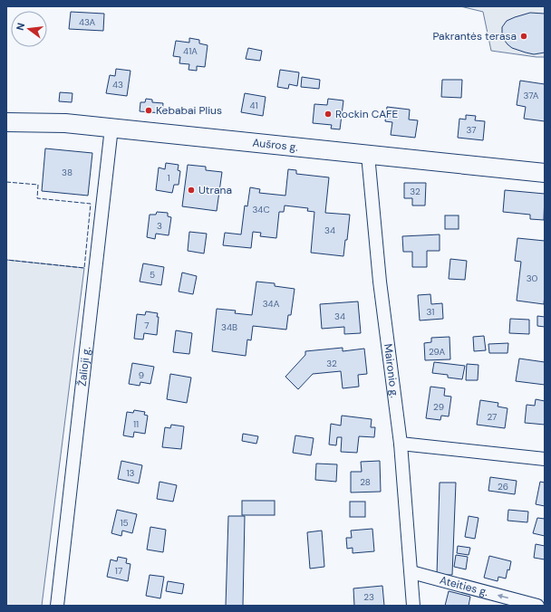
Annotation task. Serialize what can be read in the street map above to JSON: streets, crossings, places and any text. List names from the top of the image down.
{
  "streets": {
    "street": [
      "Aušros g.",
      "Žalioji g.",
      "Maironio g.",
      "Ateities g."
    ]
  },
  "crossings": [
    ["Aušros g.", "Žalioji g."],
    ["Aušros g.", "Maironio g."],
    ["Maironio g.", "Ateities g."]
  ],
  "one_way": ["Ateities g."],
  "places": [
    "Pakrantės terasa",
    "Kebabai Plius",
    "Rockin CAFE",
    "Utrana"
  ],
  "house_numbers": [
    "43A",
    "41A",
    "43",
    "37A",
    "41",
    "37",
    "38",
    "1",
    "32",
    "34C",
    "3",
    "34",
    "5",
    "30",
    "34A",
    "31",
    "34",
    "7",
    "34B",
    "29A",
    "32",
    "9",
    "29",
    "27",
    "11",
    "13",
    "28",
    "26",
    "15",
    "17",
    "23"
  ],
  "north": "left"
}
